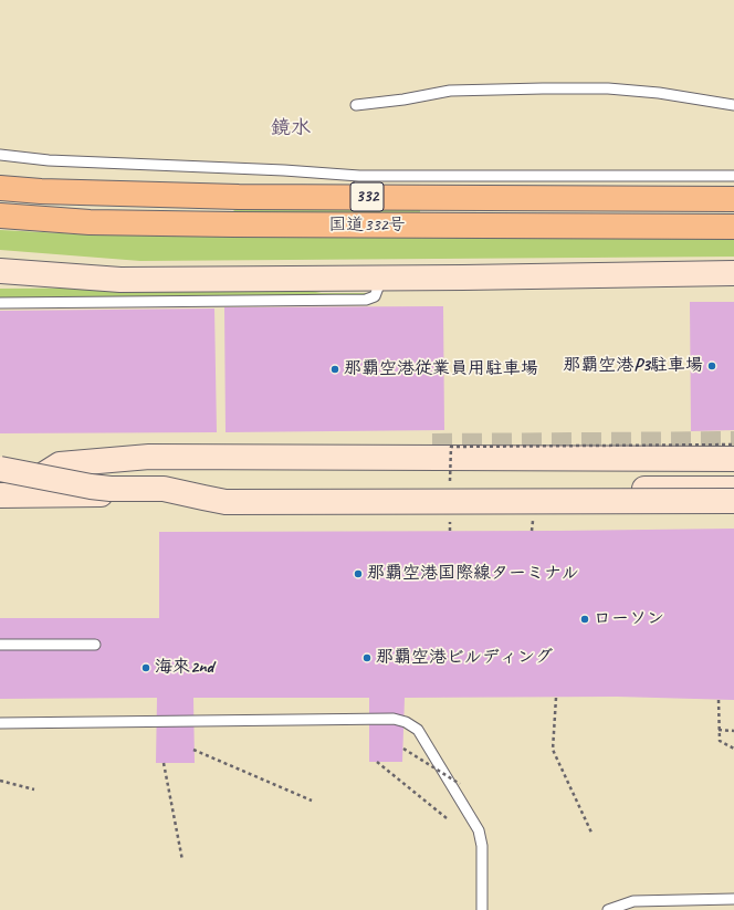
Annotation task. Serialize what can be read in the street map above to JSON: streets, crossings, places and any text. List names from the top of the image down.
{
  "streets": {
    "highway": ["332", "国道332号"]
  },
  "districts": ["鏡水"],
  "places": [
    "那覇空港P3駐車場",
    "那覇空港従業員用駐車場",
    "那覇空港国際線ターミナル",
    "ローソン",
    "那覇空港ビルディング",
    "海來2nd"
  ]
}
